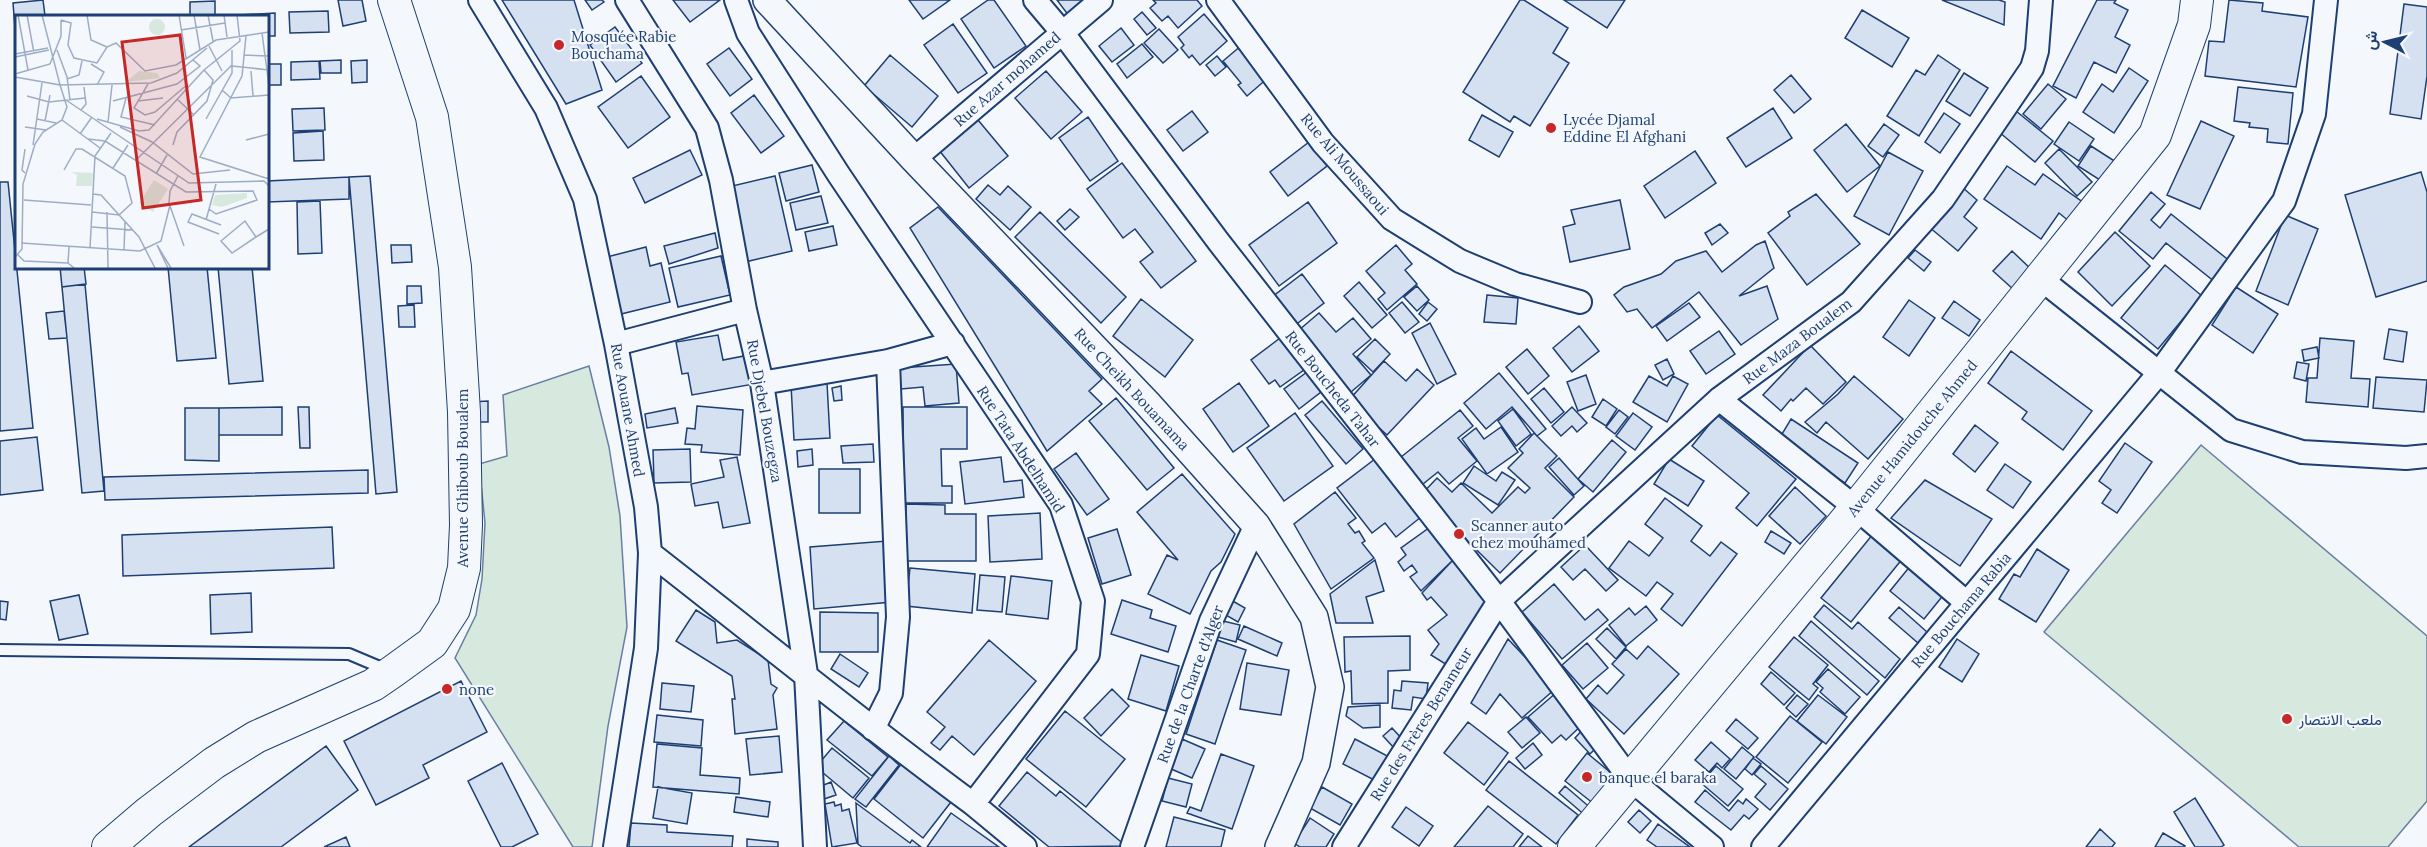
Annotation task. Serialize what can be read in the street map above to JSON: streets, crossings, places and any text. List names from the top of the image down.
{
  "streets": {
    "main road": ["Avenue Hamidouche Ahmed", "Avenue Ghiboub Boualem"],
    "street": [
      "Rue Azar mohamed",
      "Rue Ali Moussaoui",
      "Rue Maza Boualem",
      "Rue Cheikh Bouamama",
      "Rue Boucheda Tahar",
      "Rue Aouane Ahmed",
      "Rue Djebel Bouzegza",
      "Rue Tata Abdelhamid",
      "Rue Bouchama Rabia",
      "Rue de la Charte d'Alger",
      "Rue des Frères Benameur"
    ]
  },
  "crossings": [
    ["Rue Azar mohamed", "Rue Cheikh Bouamama"],
    ["Rue Azar mohamed", "Rue Boucheda Tahar"],
    ["Rue Maza Boualem", "Rue Boucheda Tahar"],
    ["Rue Maza Boualem", "Rue des Frères Benameur"],
    ["Rue Cheikh Bouamama", "Rue de la Charte d'Alger"],
    ["Rue Boucheda Tahar", "Avenue Hamidouche Ahmed"],
    ["Rue Boucheda Tahar", "Rue des Frères Benameur"]
  ],
  "places": [
    "Mosquée Rabie Bouchama",
    "Lycée Djamal Eddine El Afghani",
    "Scanner auto chez mouhamed",
    "none",
    "ملعب الانتصار",
    "banque el baraka"
  ],
  "north": "left"
}
